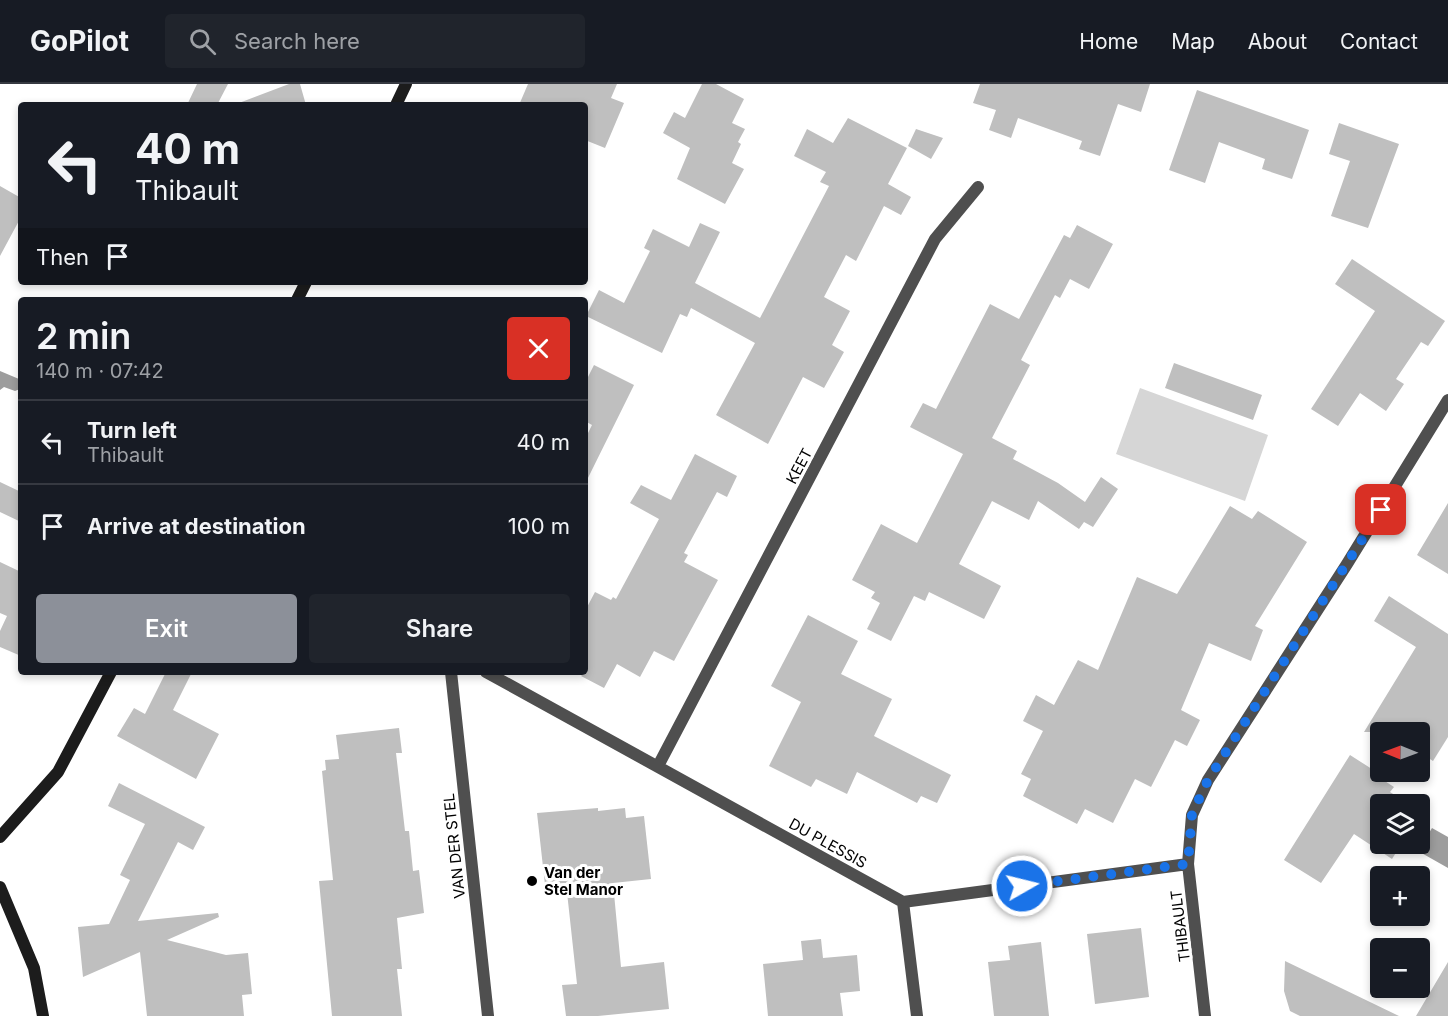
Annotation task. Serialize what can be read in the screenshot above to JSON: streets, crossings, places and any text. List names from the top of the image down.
{
  "streets": {
    "street": [
      "KEET",
      "DU PLESSIS",
      "VAN DER STEL",
      "THIBAULT"
    ]
  },
  "crossings": [
    ["KEET", "DU PLESSIS"]
  ],
  "places": ["Van der Stel Manor"],
  "north": "left",
  "page": {
    "header": "GoPilot",
    "search": "Search here",
    "nav": [
      "Home",
      "Map",
      "About",
      "Contact"
    ],
    "turn": ["40 m", "Thibault"],
    "then": "Then",
    "heading": ["2 min", "140 m · 07:42"],
    "list": [
      {
        "name": "Turn left",
        "note": "Thibault",
        "value": "40 m"
      },
      {
        "name": "Arrive at destination",
        "value": "100 m"
      }
    ],
    "buttons": ["Exit", "Share"],
    "map_buttons": ["+", "−"]
  }
}
